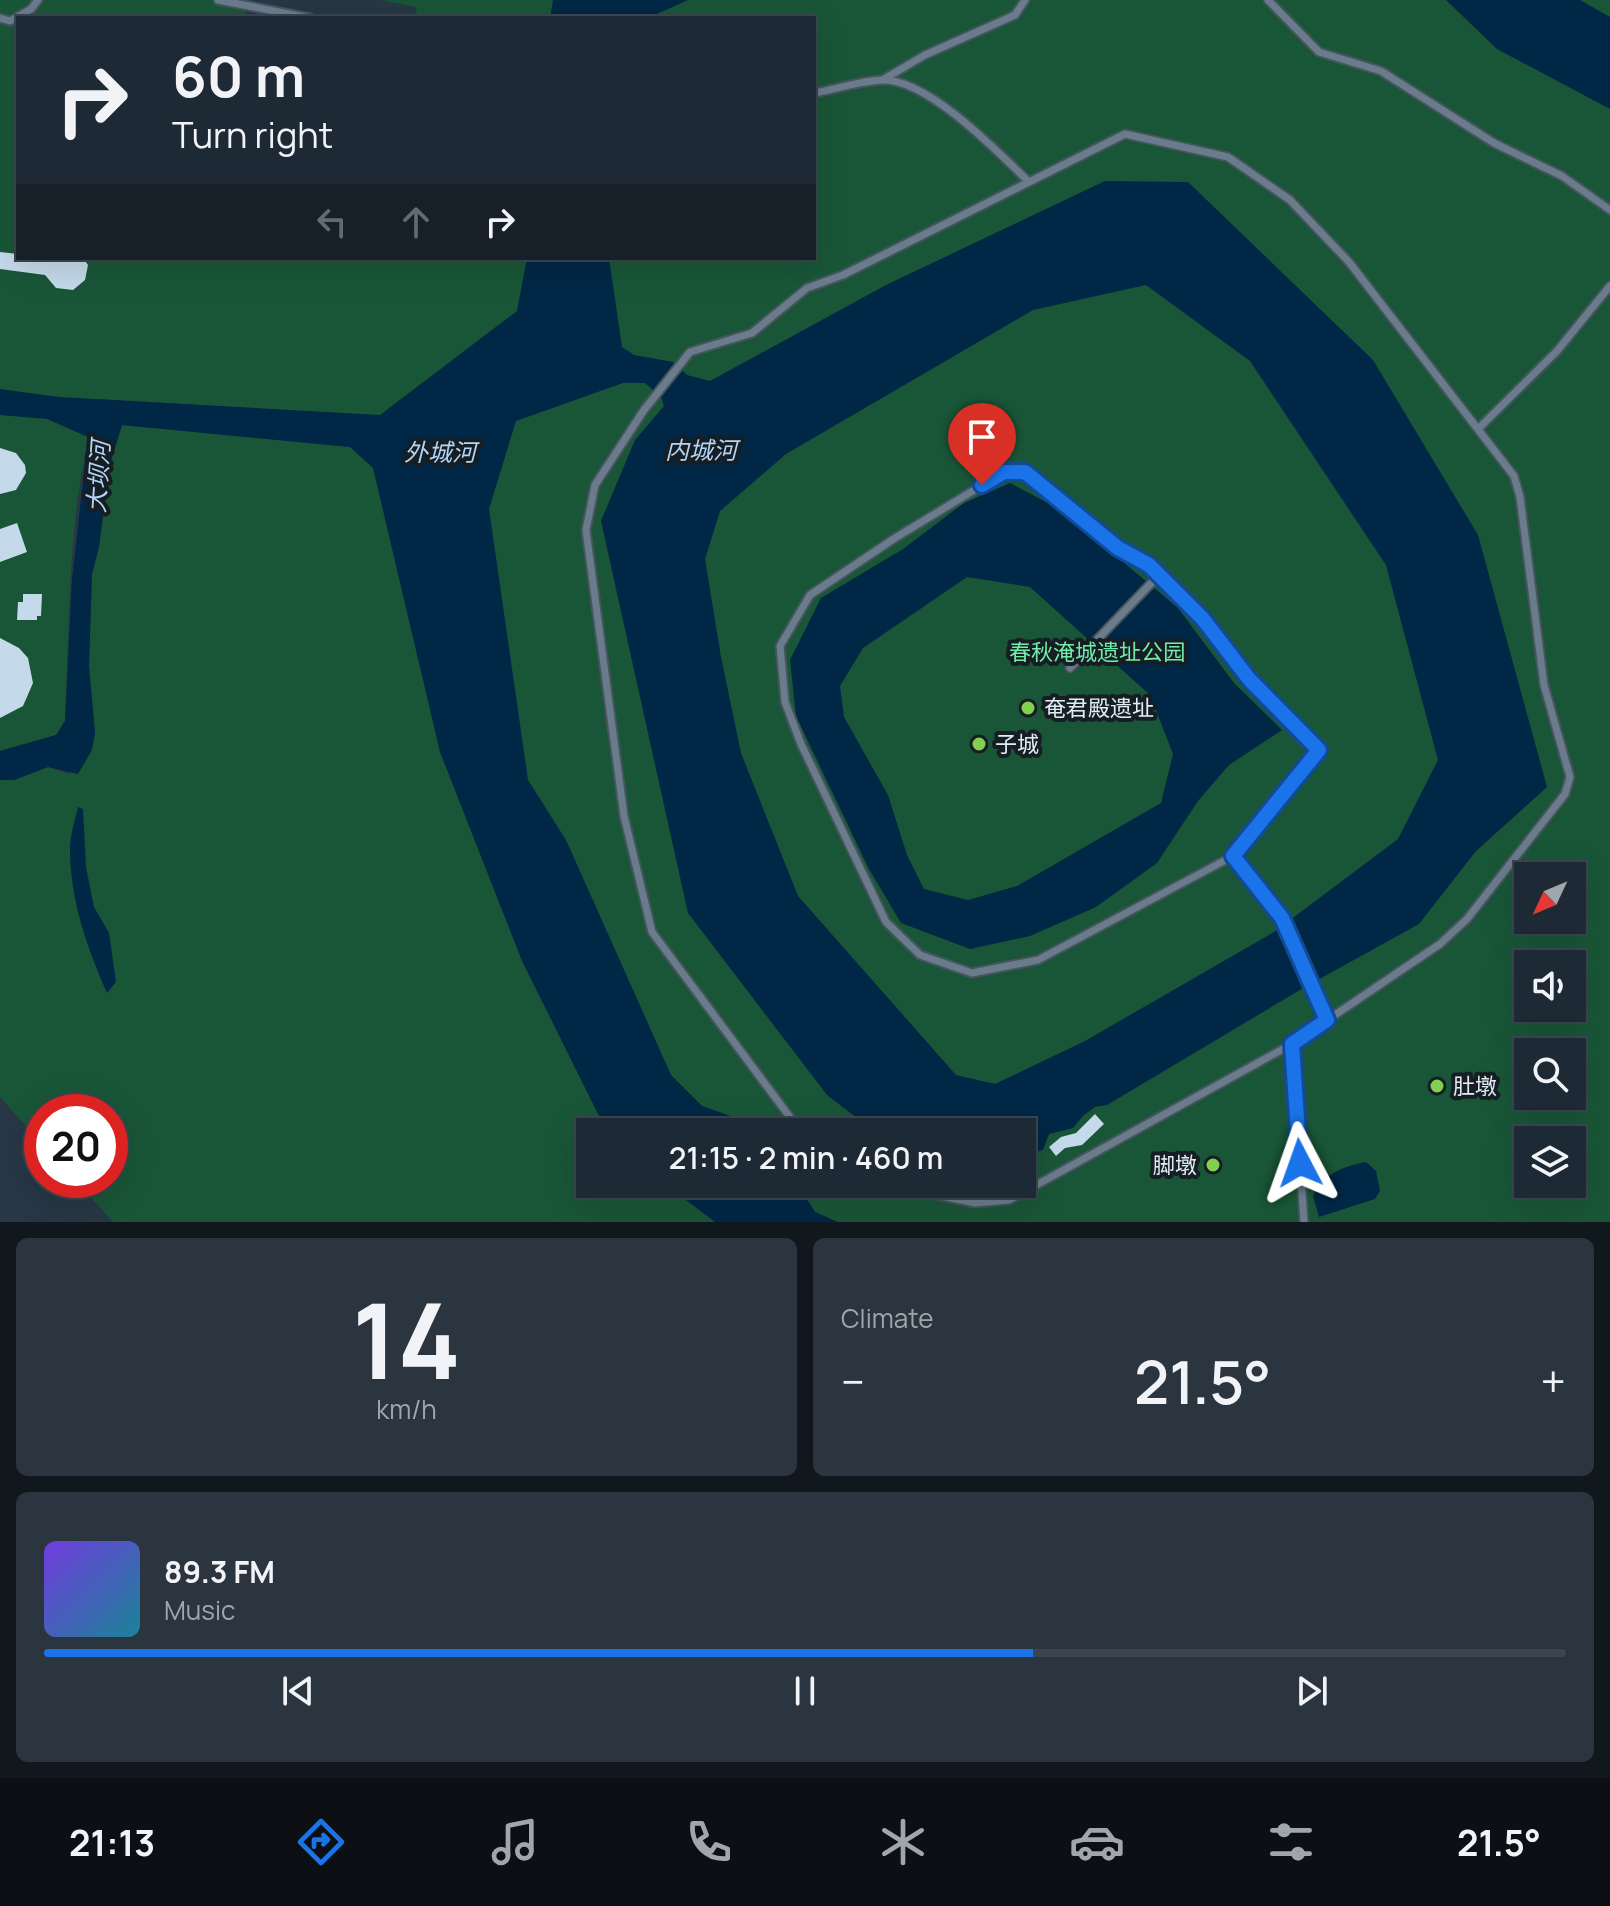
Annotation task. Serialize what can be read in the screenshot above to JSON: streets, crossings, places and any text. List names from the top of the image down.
{
  "water": ["内城河", "外城河", "大坝河"],
  "parks": ["春秋淹城遗址公园"],
  "places": [
    "奄君殿遗址",
    "子城",
    "肚墩",
    "脚墩"
  ],
  "north": "bottom left",
  "page": {
    "turn": ["60 m", "Turn right"],
    "limit": "20",
    "trip": "21:15 · 2 min · 460 m",
    "tile": [
      ["14", "km/h"],
      "Climate"
    ],
    "heat": ["−", "21.5°", "+"],
    "song": ["89.3 FM", "Music"],
    "tabs": ["21:13", "21.5°"]
  }
}
